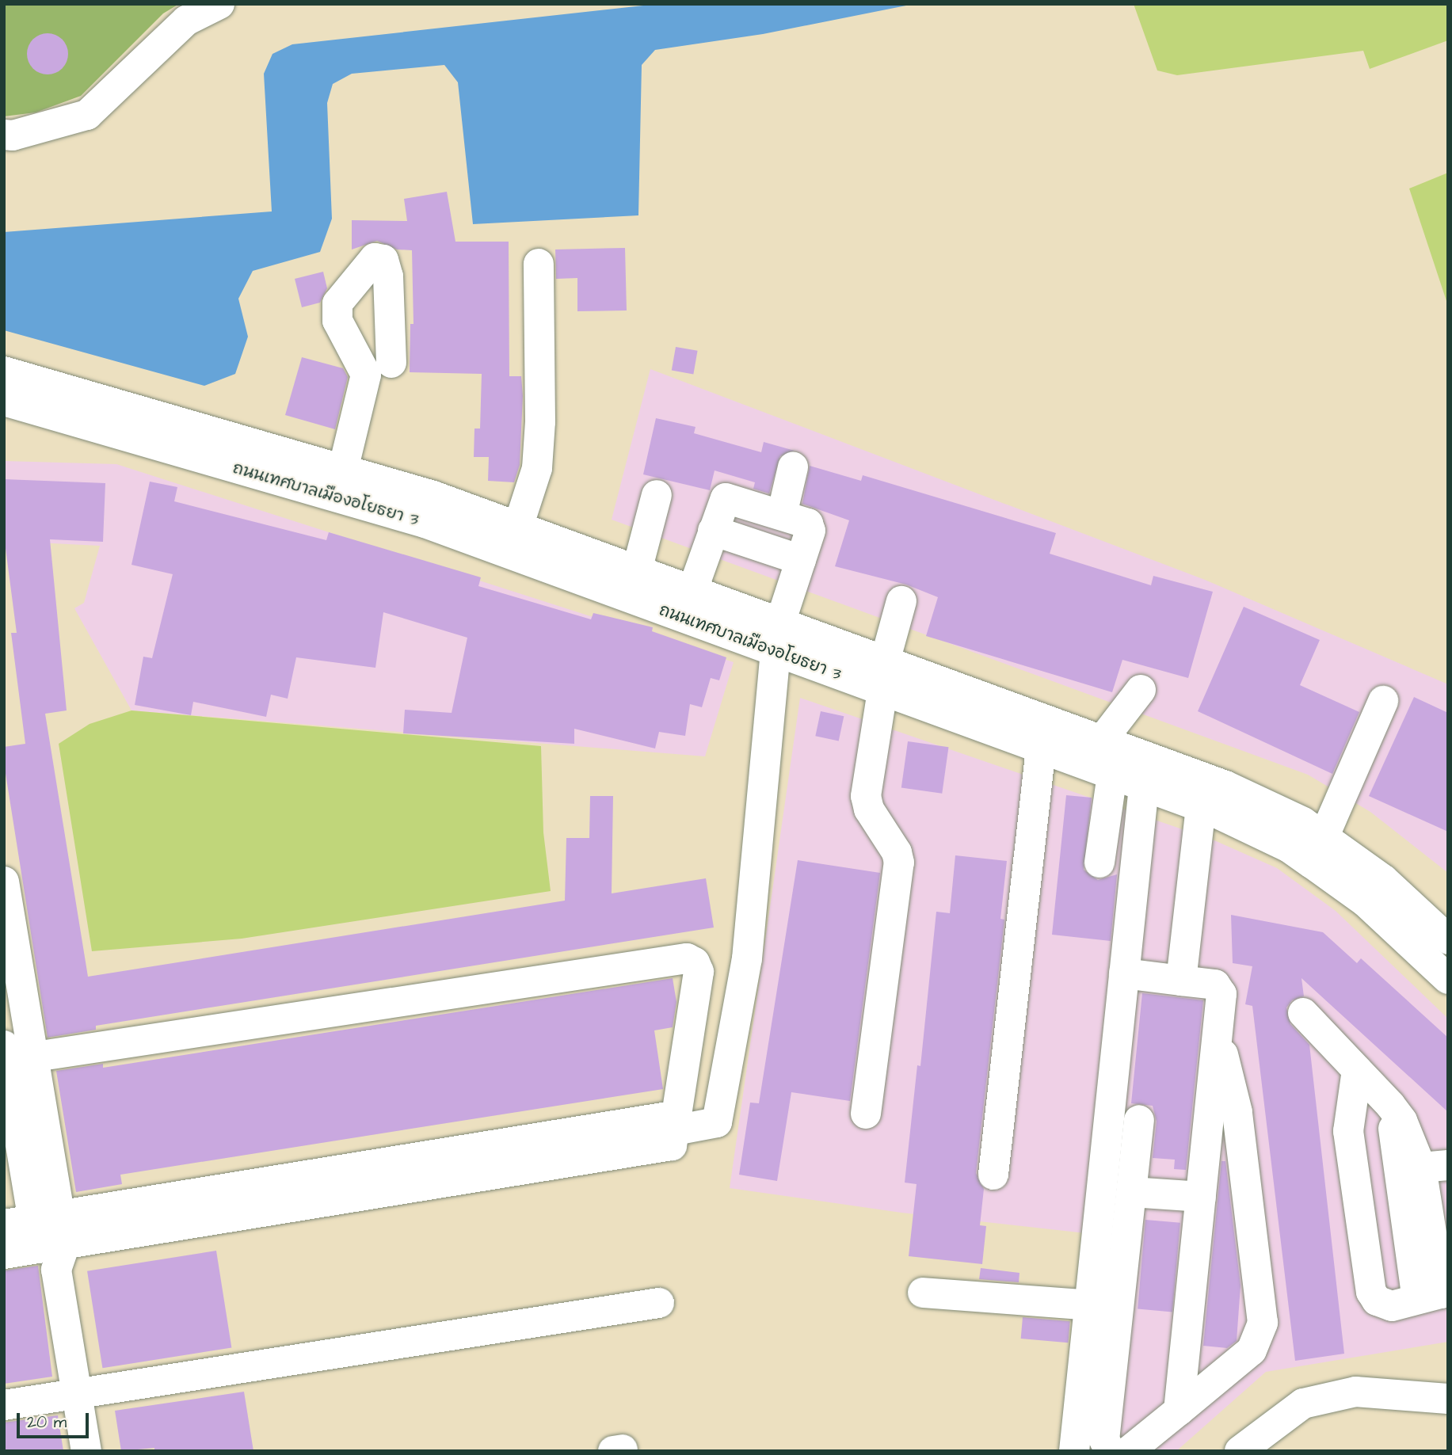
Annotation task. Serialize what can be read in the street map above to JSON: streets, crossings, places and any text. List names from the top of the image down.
{
  "streets": {
    "street": ["ถนนเทศบาลเมืองอโยธยา 3"]
  },
  "scale_bar": "20 m"
}
